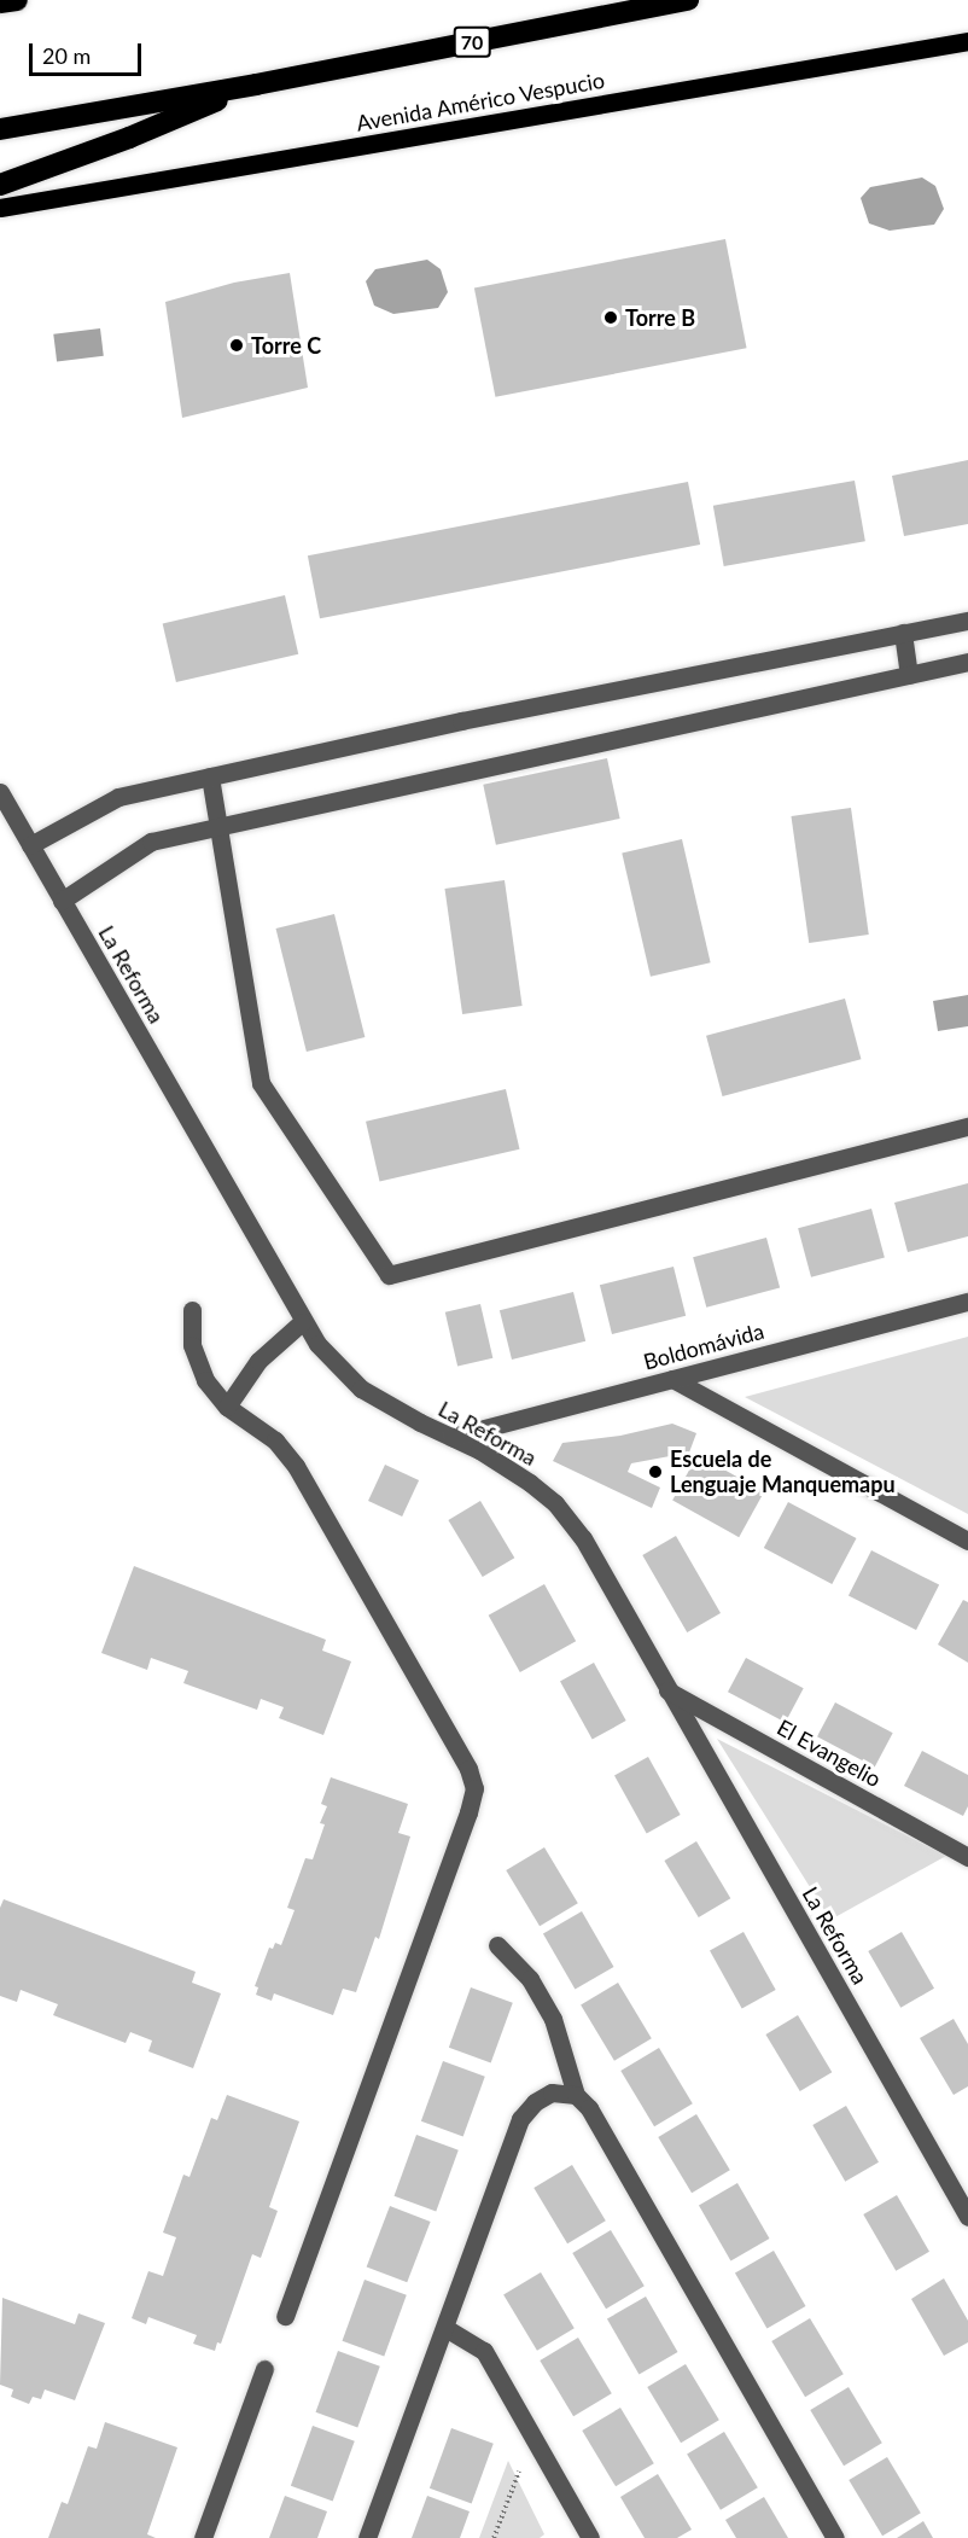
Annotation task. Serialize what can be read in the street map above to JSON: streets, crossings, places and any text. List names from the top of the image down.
{
  "streets": {
    "highway": ["70"],
    "main road": ["Avenida Américo Vespucio"],
    "street": ["La Reforma", "Boldomávida", "El Evangelio"]
  },
  "crossings": [
    ["La Reforma", "Boldomávida"],
    ["La Reforma", "El Evangelio"]
  ],
  "places": ["Torre B", "Torre C", "Escuela de Lenguaje Manquemapu"],
  "scale_bar": "20 m"
}
